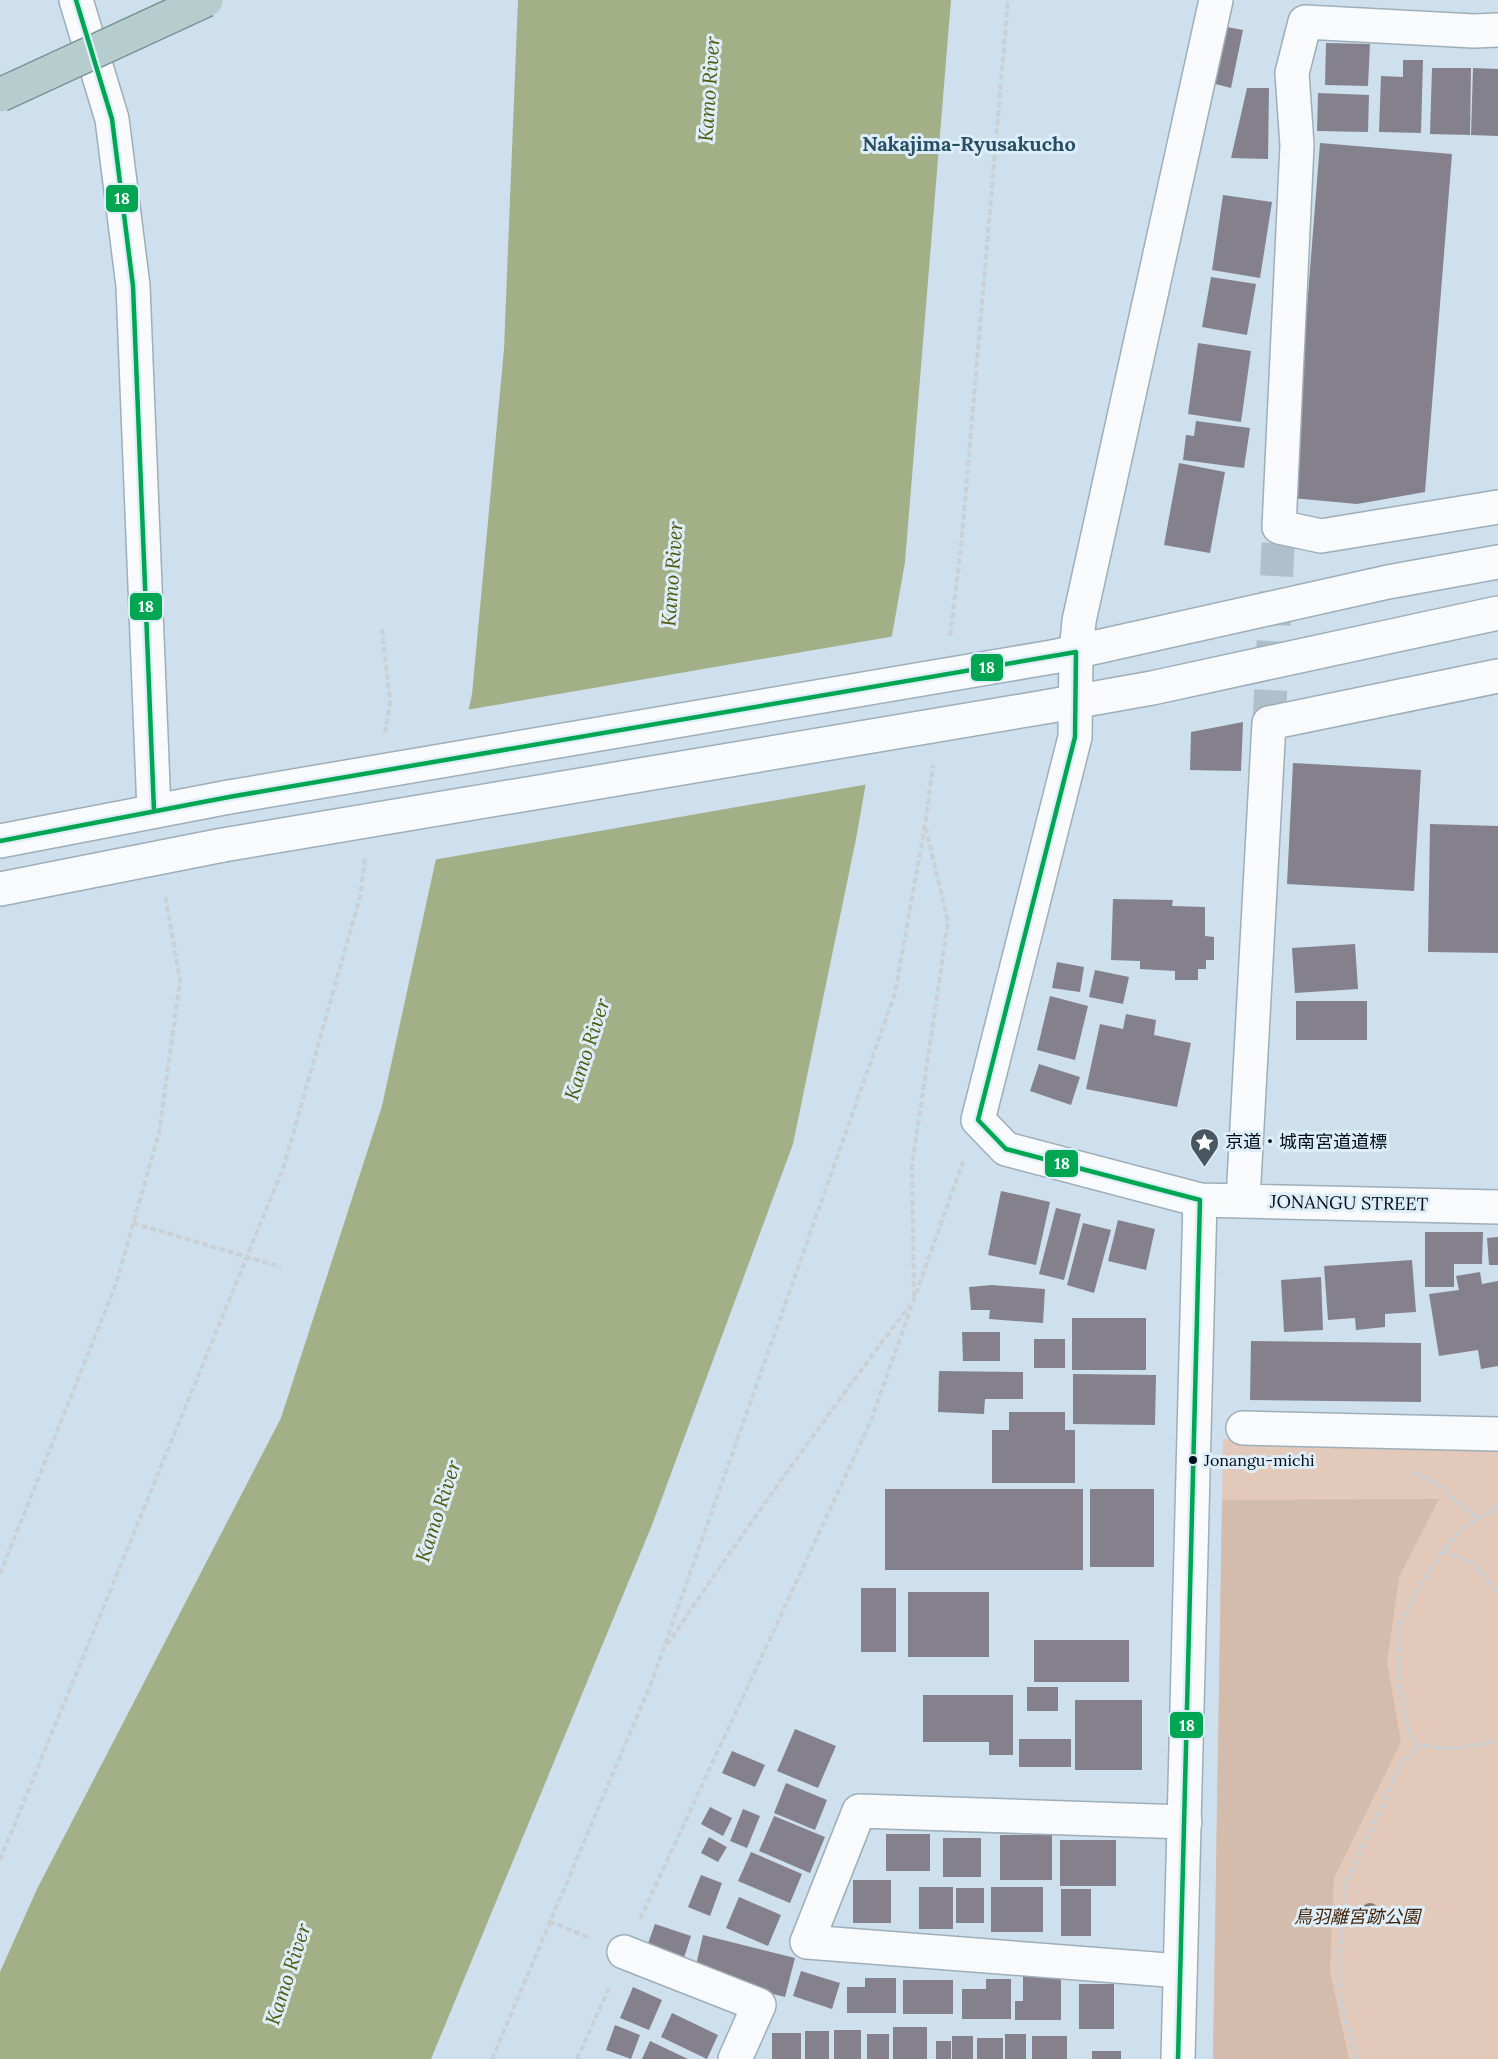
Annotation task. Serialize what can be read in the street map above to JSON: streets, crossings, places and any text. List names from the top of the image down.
{
  "streets": {
    "street": ["JONANGU STREET"]
  },
  "districts": ["Nakajima-Ryusakucho"],
  "water": ["Kamo River"],
  "parks": ["鳥羽離宮跡公園"],
  "places": {
    "place": ["京道・城南宮道道標"],
    "other": ["Jonangu-michi"]
  },
  "lines": ["transit line 18"]
}
